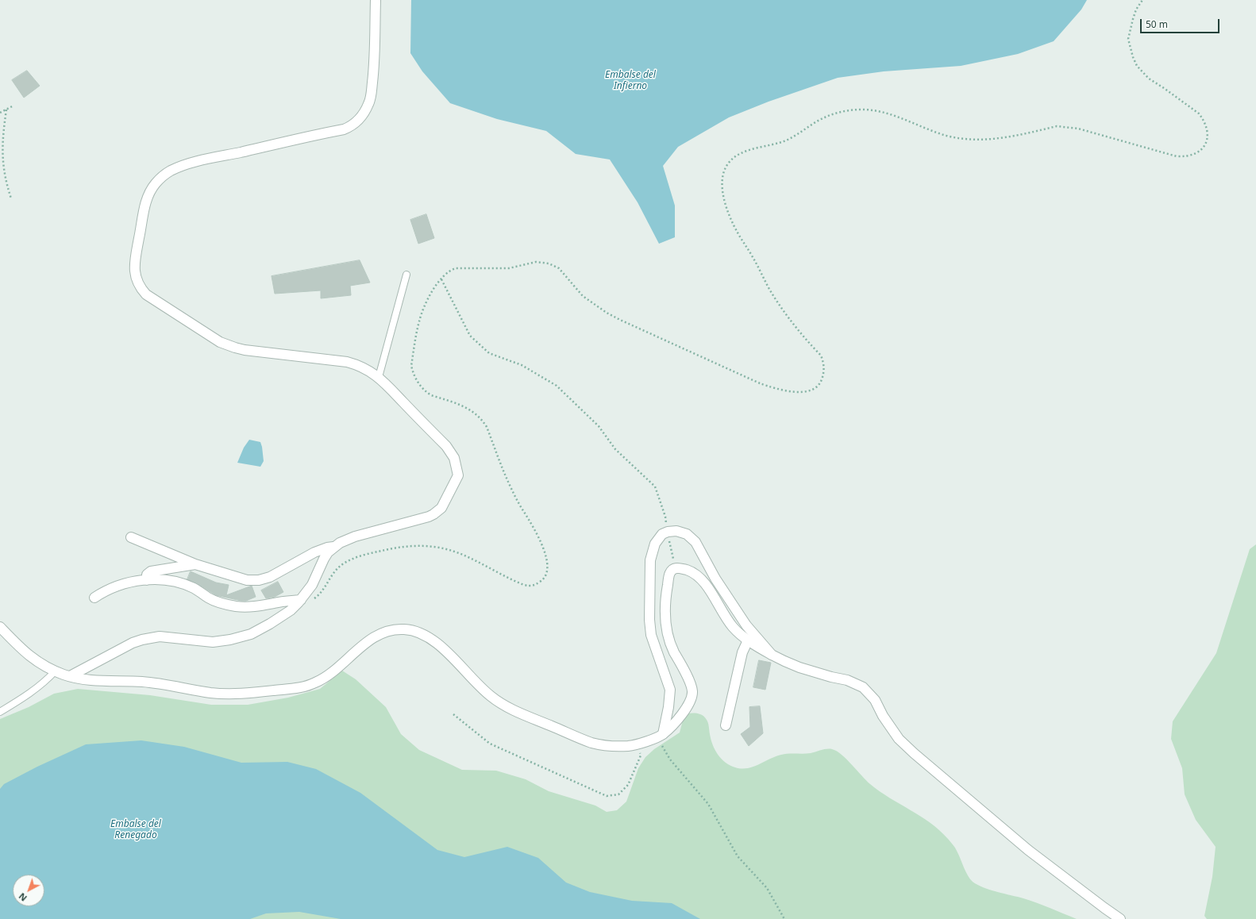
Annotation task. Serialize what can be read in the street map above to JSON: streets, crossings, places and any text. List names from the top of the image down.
{
  "water": ["Embalse del Infierno", "Embalse del Renegado"],
  "scale_bar": "50 m",
  "north": "bottom left"
}
